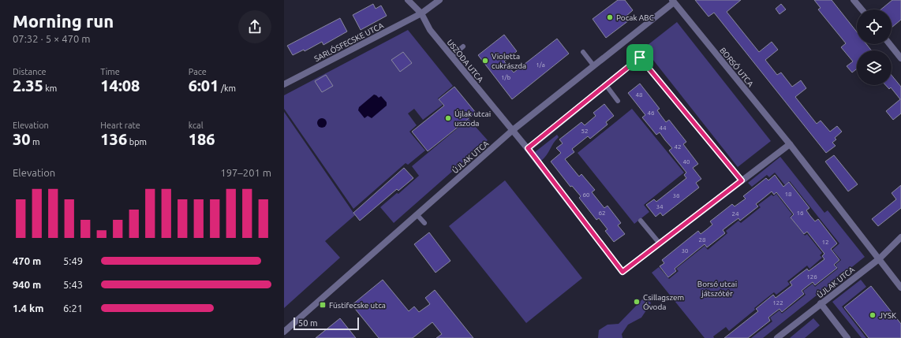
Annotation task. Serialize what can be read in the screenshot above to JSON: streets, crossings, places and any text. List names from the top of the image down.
{
  "streets": {
    "street": [
      "SARLÓSFECSKE UTCA",
      "USZODA UTCA",
      "BORSÓ UTCA",
      "ÚJLAK UTCA"
    ]
  },
  "crossings": [
    ["SARLÓSFECSKE UTCA", "USZODA UTCA"],
    ["USZODA UTCA", "ÚJLAK UTCA"],
    ["BORSÓ UTCA", "ÚJLAK UTCA"]
  ],
  "parks": ["Borsó utcai játszótér"],
  "places": {
    "other": [
      "Pocak ABC",
      "Violetta cukrászda",
      "Újlak utcai uszoda",
      "Csillagszem Óvoda",
      "JYSK"
    ],
    "transit": ["Füstifecske utca"]
  },
  "house_numbers": [
    "1/a",
    "1/b",
    "48",
    "46",
    "44",
    "52",
    "42",
    "40",
    "18",
    "60",
    "36",
    "34",
    "62",
    "16",
    "24",
    "28",
    "12",
    "30",
    "126",
    "122"
  ],
  "scale_bar": "50 m",
  "page": {
    "heading": ["Morning run", "07:32 · 5 × 470 m"],
    "stats": [
      ["Distance", "2.35 km"],
      ["Time", "14:08"],
      ["Pace", "6:01 /km"],
      ["Elevation", "30 m"],
      ["Heart rate", "136 bpm"],
      ["kcal", "186"]
    ],
    "chart": ["Elevation", "197–201 m"],
    "list": [
      {
        "name": "470 m",
        "note": "5:49"
      },
      {
        "name": "940 m",
        "note": "5:43"
      },
      {
        "name": "1.4 km",
        "note": "6:21"
      }
    ],
    "scale": "50 m"
  }
}
